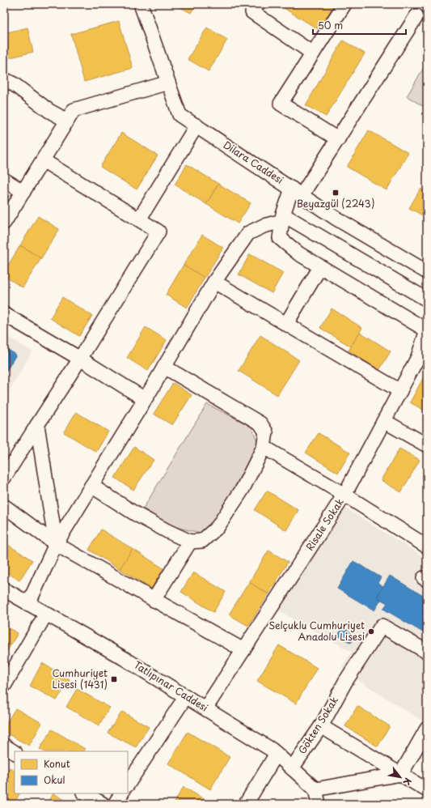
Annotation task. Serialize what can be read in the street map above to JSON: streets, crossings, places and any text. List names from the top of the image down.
{
  "streets": {
    "street": [
      "Dilara Caddesi",
      "Risale Sokak",
      "Tatlıpınar Caddesi",
      "Gökten Sokak"
    ]
  },
  "crossings": [
    ["Risale Sokak", "Tatlıpınar Caddesi"],
    ["Tatlıpınar Caddesi", "Gökten Sokak"]
  ],
  "places": {
    "transit": ["Beyazgül (2243)", "Cumhuriyet Lisesi (1431)"],
    "other": ["Selçuklu Cumhuriyet Anadolu Lisesi"]
  },
  "legend": ["Konut", "Okul"],
  "scale_bar": "50 m",
  "north": "bottom right"
}
